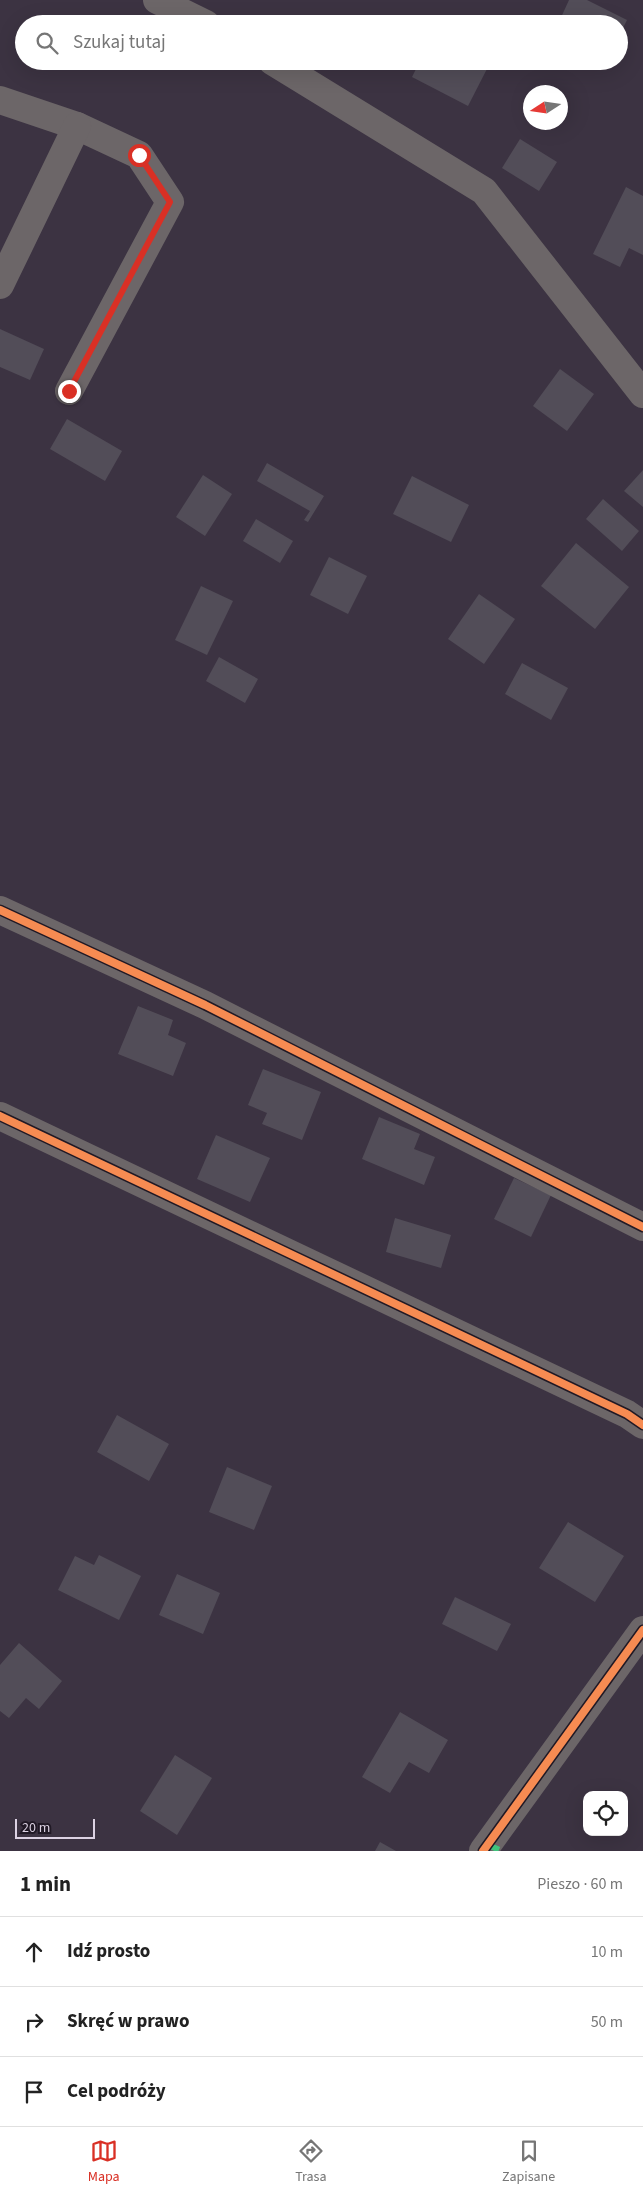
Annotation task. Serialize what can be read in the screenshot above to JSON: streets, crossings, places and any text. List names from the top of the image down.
{
  "scale_bar": "20 m",
  "north": "left",
  "page": {
    "search": "Szukaj tutaj",
    "scale": "20 m",
    "heading": ["1 min", "Pieszo · 60 m"],
    "list": [
      ["Idź prosto", "10 m"],
      ["Skręć w prawo", "50 m"],
      "Cel podróży"
    ],
    "nav": ["Mapa", "Trasa", "Zapisane"]
  }
}
